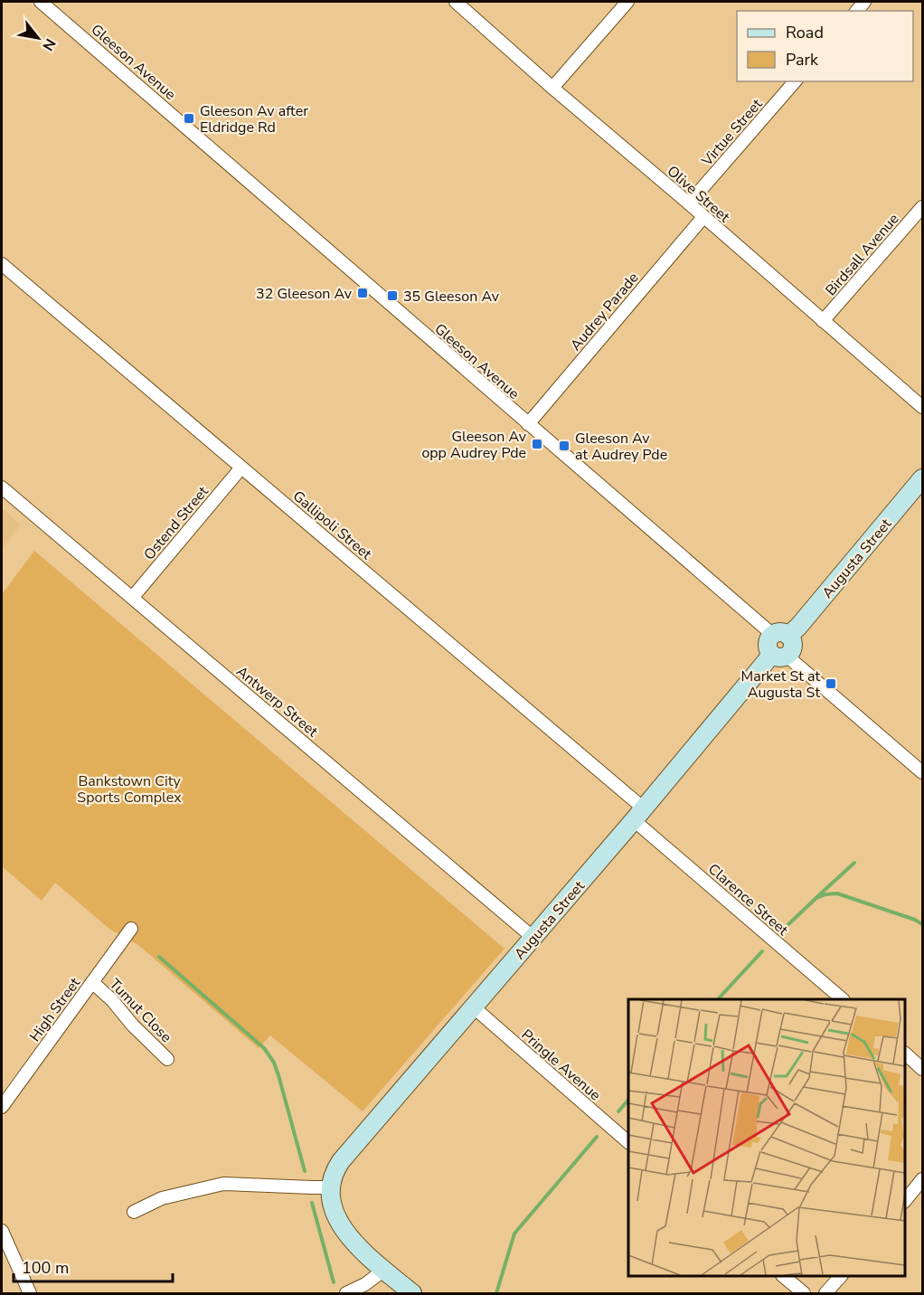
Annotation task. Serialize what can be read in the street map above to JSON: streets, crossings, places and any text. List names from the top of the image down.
{
  "streets": {
    "street": [
      "Gleeson Avenue",
      "Virtue Street",
      "Olive Street",
      "Birdsall Avenue",
      "Audrey Parade",
      "Ostend Street",
      "Gallipoli Street",
      "Augusta Street",
      "Antwerp Street",
      "Clarence Street",
      "High Street",
      "Tumut Close",
      "Pringle Avenue"
    ]
  },
  "crossings": [
    ["Gleeson Avenue", "Audrey Parade"],
    ["Gleeson Avenue", "Augusta Street"],
    ["Virtue Street", "Olive Street"],
    ["Olive Street", "Birdsall Avenue"],
    ["Olive Street", "Audrey Parade"],
    ["Ostend Street", "Gallipoli Street"],
    ["Ostend Street", "Antwerp Street"],
    ["Gallipoli Street", "Augusta Street"],
    ["Gallipoli Street", "Clarence Street"],
    ["Augusta Street", "Antwerp Street"],
    ["Augusta Street", "Clarence Street"],
    ["Augusta Street", "Pringle Avenue"],
    ["High Street", "Tumut Close"]
  ],
  "parks": ["Bankstown City Sports Complex"],
  "places": {
    "transit": [
      "Gleeson Av after Eldridge Rd",
      "32 Gleeson Av",
      "35 Gleeson Av",
      "Gleeson Av opp Audrey Pde",
      "Gleeson Av at Audrey Pde",
      "Market St at Augusta St"
    ]
  },
  "legend": ["Road", "Park"],
  "scale_bar": "100 m",
  "north": "bottom right"
}
